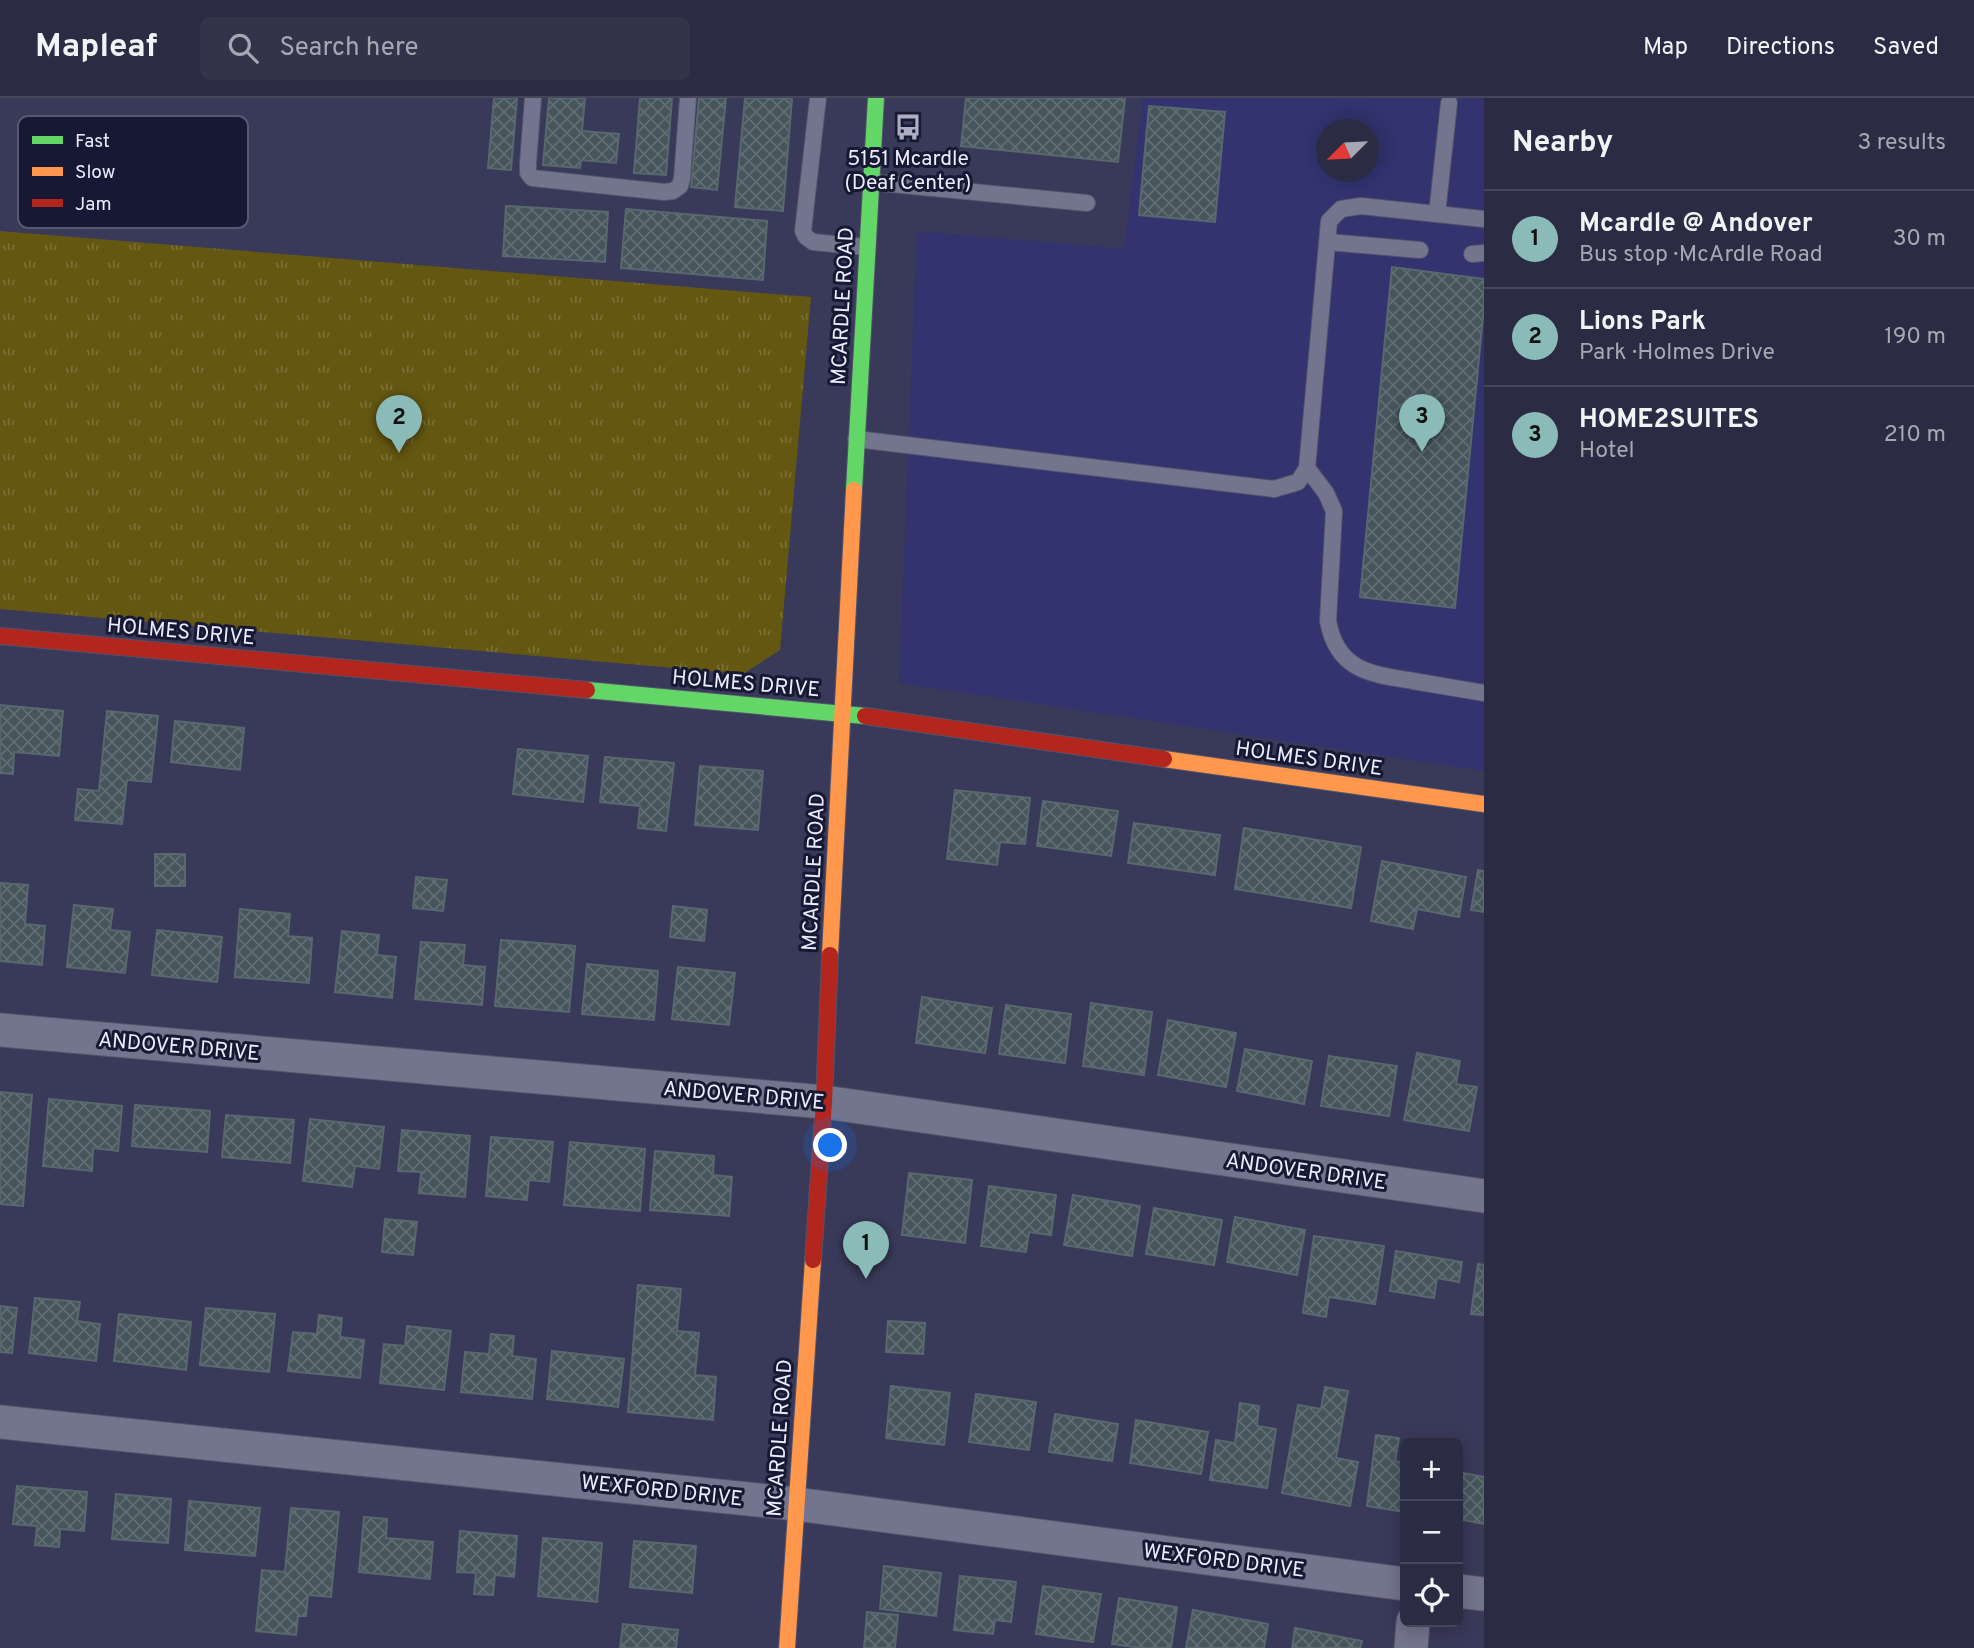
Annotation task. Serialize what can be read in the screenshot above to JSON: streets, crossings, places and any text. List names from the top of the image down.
{
  "streets": {
    "main road": ["MCARDLE ROAD", "HOLMES DRIVE"],
    "street": ["ANDOVER DRIVE", "WEXFORD DRIVE"]
  },
  "crossings": [
    ["MCARDLE ROAD", "HOLMES DRIVE"],
    ["MCARDLE ROAD", "ANDOVER DRIVE"],
    ["MCARDLE ROAD", "WEXFORD DRIVE"]
  ],
  "places": {
    "bus stop": ["5151 Mcardle (Deaf Center)"]
  },
  "legend": ["Fast", "Slow", "Jam"],
  "north": "bottom left",
  "page": {
    "header": "Mapleaf",
    "search": "Search here",
    "nav": ["Map", "Directions", "Saved"],
    "heading": ["Nearby", "3 results"],
    "list": [
      {
        "mark": "1",
        "name": "Mcardle @ Andover",
        "note": "Bus stop · McArdle Road",
        "value": "30 m"
      },
      {
        "mark": "2",
        "name": "Lions Park",
        "note": "Park · Holmes Drive",
        "value": "190 m"
      },
      {
        "mark": "3",
        "name": "HOME2SUITES",
        "note": "Hotel",
        "value": "210 m"
      }
    ],
    "pins": ["3", "2", "1"],
    "map_buttons": ["+", "−"]
  }
}
